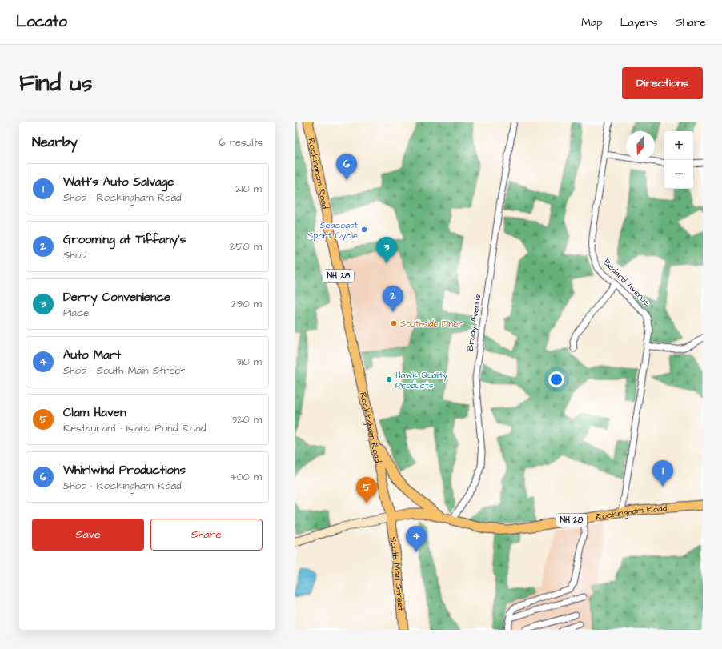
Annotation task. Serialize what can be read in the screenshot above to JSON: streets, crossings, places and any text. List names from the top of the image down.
{
  "streets": {
    "main road": ["Rockingham Road", "NH 28", "South Main Street"],
    "street": ["Bedard Avenue", "Brady Avenue"]
  },
  "crossings": [
    ["Rockingham Road", "NH 28"],
    ["Rockingham Road", "Bedard Avenue"],
    ["Rockingham Road", "Brady Avenue"],
    ["Rockingham Road", "South Main Street"]
  ],
  "places": ["Seacoast Sport Cycle", "Southside Diner", "Hawk Quality Products"],
  "north": "bottom",
  "page": {
    "header": "Locato",
    "nav": ["Map", "Layers", "Share"],
    "buttons": [
      "Directions",
      ["Save", "Share"]
    ],
    "title": "Find us",
    "heading": ["Nearby", "6 results"],
    "map_buttons": ["+", "−"],
    "pins": [
      "6",
      "3",
      "2",
      "1",
      "5",
      "4"
    ],
    "list": [
      {
        "mark": "1",
        "name": "Watt's Auto Salvage",
        "note": "Shop · Rockingham Road",
        "value": "210 m"
      },
      {
        "mark": "2",
        "name": "Grooming at Tiffany's",
        "note": "Shop",
        "value": "250 m"
      },
      {
        "mark": "3",
        "name": "Derry Convenience",
        "note": "Place",
        "value": "290 m"
      },
      {
        "mark": "4",
        "name": "Auto Mart",
        "note": "Shop · South Main Street",
        "value": "310 m"
      },
      {
        "mark": "5",
        "name": "Clam Haven",
        "note": "Restaurant · Island Pond Road",
        "value": "320 m"
      },
      {
        "mark": "6",
        "name": "Whirlwind Productions",
        "note": "Shop · Rockingham Road",
        "value": "400 m"
      }
    ]
  }
}
